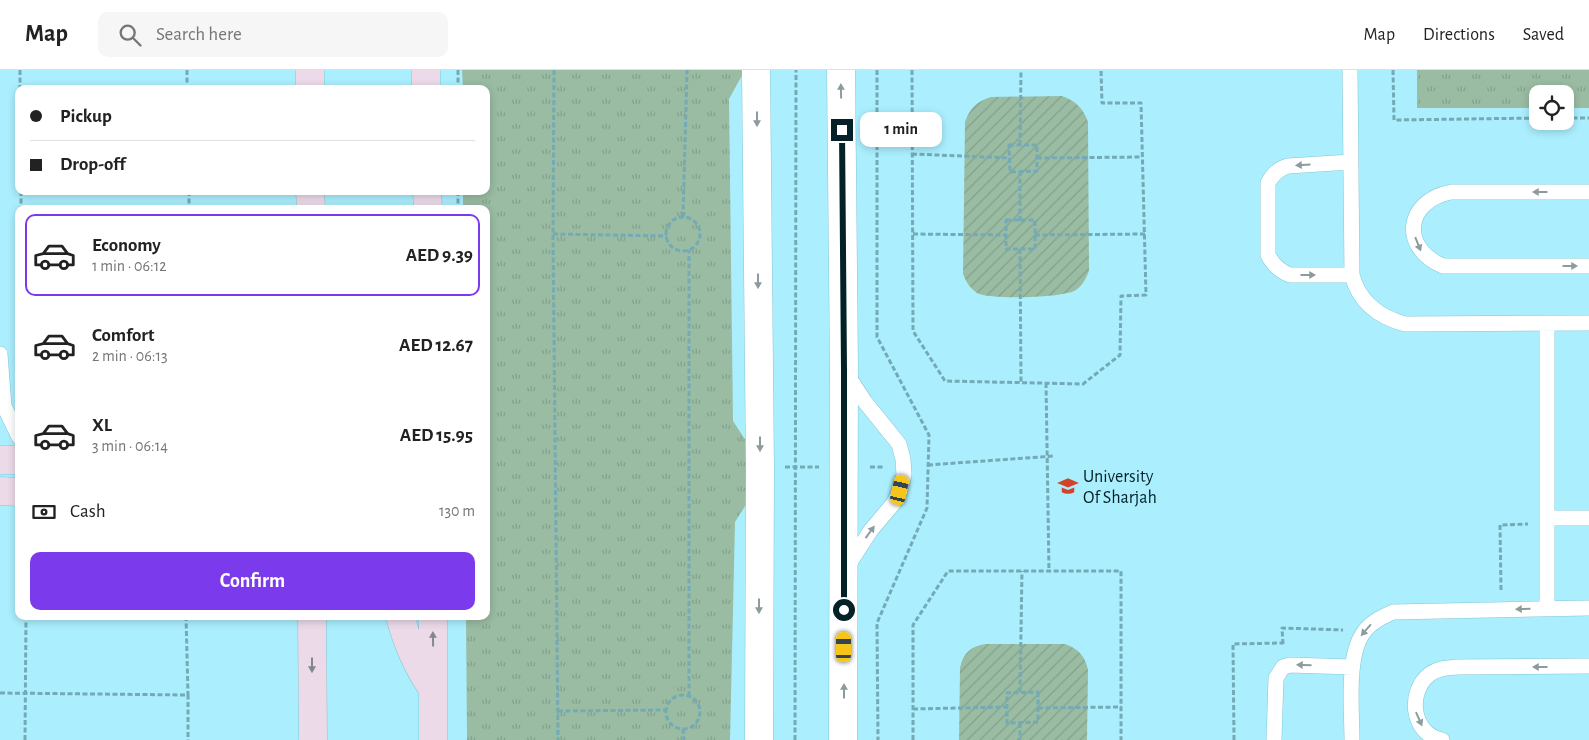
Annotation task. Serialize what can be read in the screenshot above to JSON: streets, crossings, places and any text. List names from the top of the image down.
{
  "places": {
    "school or university": ["University Of Sharjah"]
  },
  "page": {
    "header": "Map",
    "search": "Search here",
    "nav": ["Map", "Directions", "Saved"],
    "banner": ["Pickup", "Drop-off"],
    "bubble": "1 min",
    "list": [
      {
        "name": "Economy",
        "note": "1 min · 06:12",
        "value": "AED 9.39"
      },
      {
        "name": "Comfort",
        "note": "2 min · 06:13",
        "value": "AED 12.67"
      },
      {
        "name": "XL",
        "note": "3 min · 06:14",
        "value": "AED 15.95"
      }
    ],
    "pay": ["Cash", "130 m"],
    "buttons": "Confirm"
  }
}
